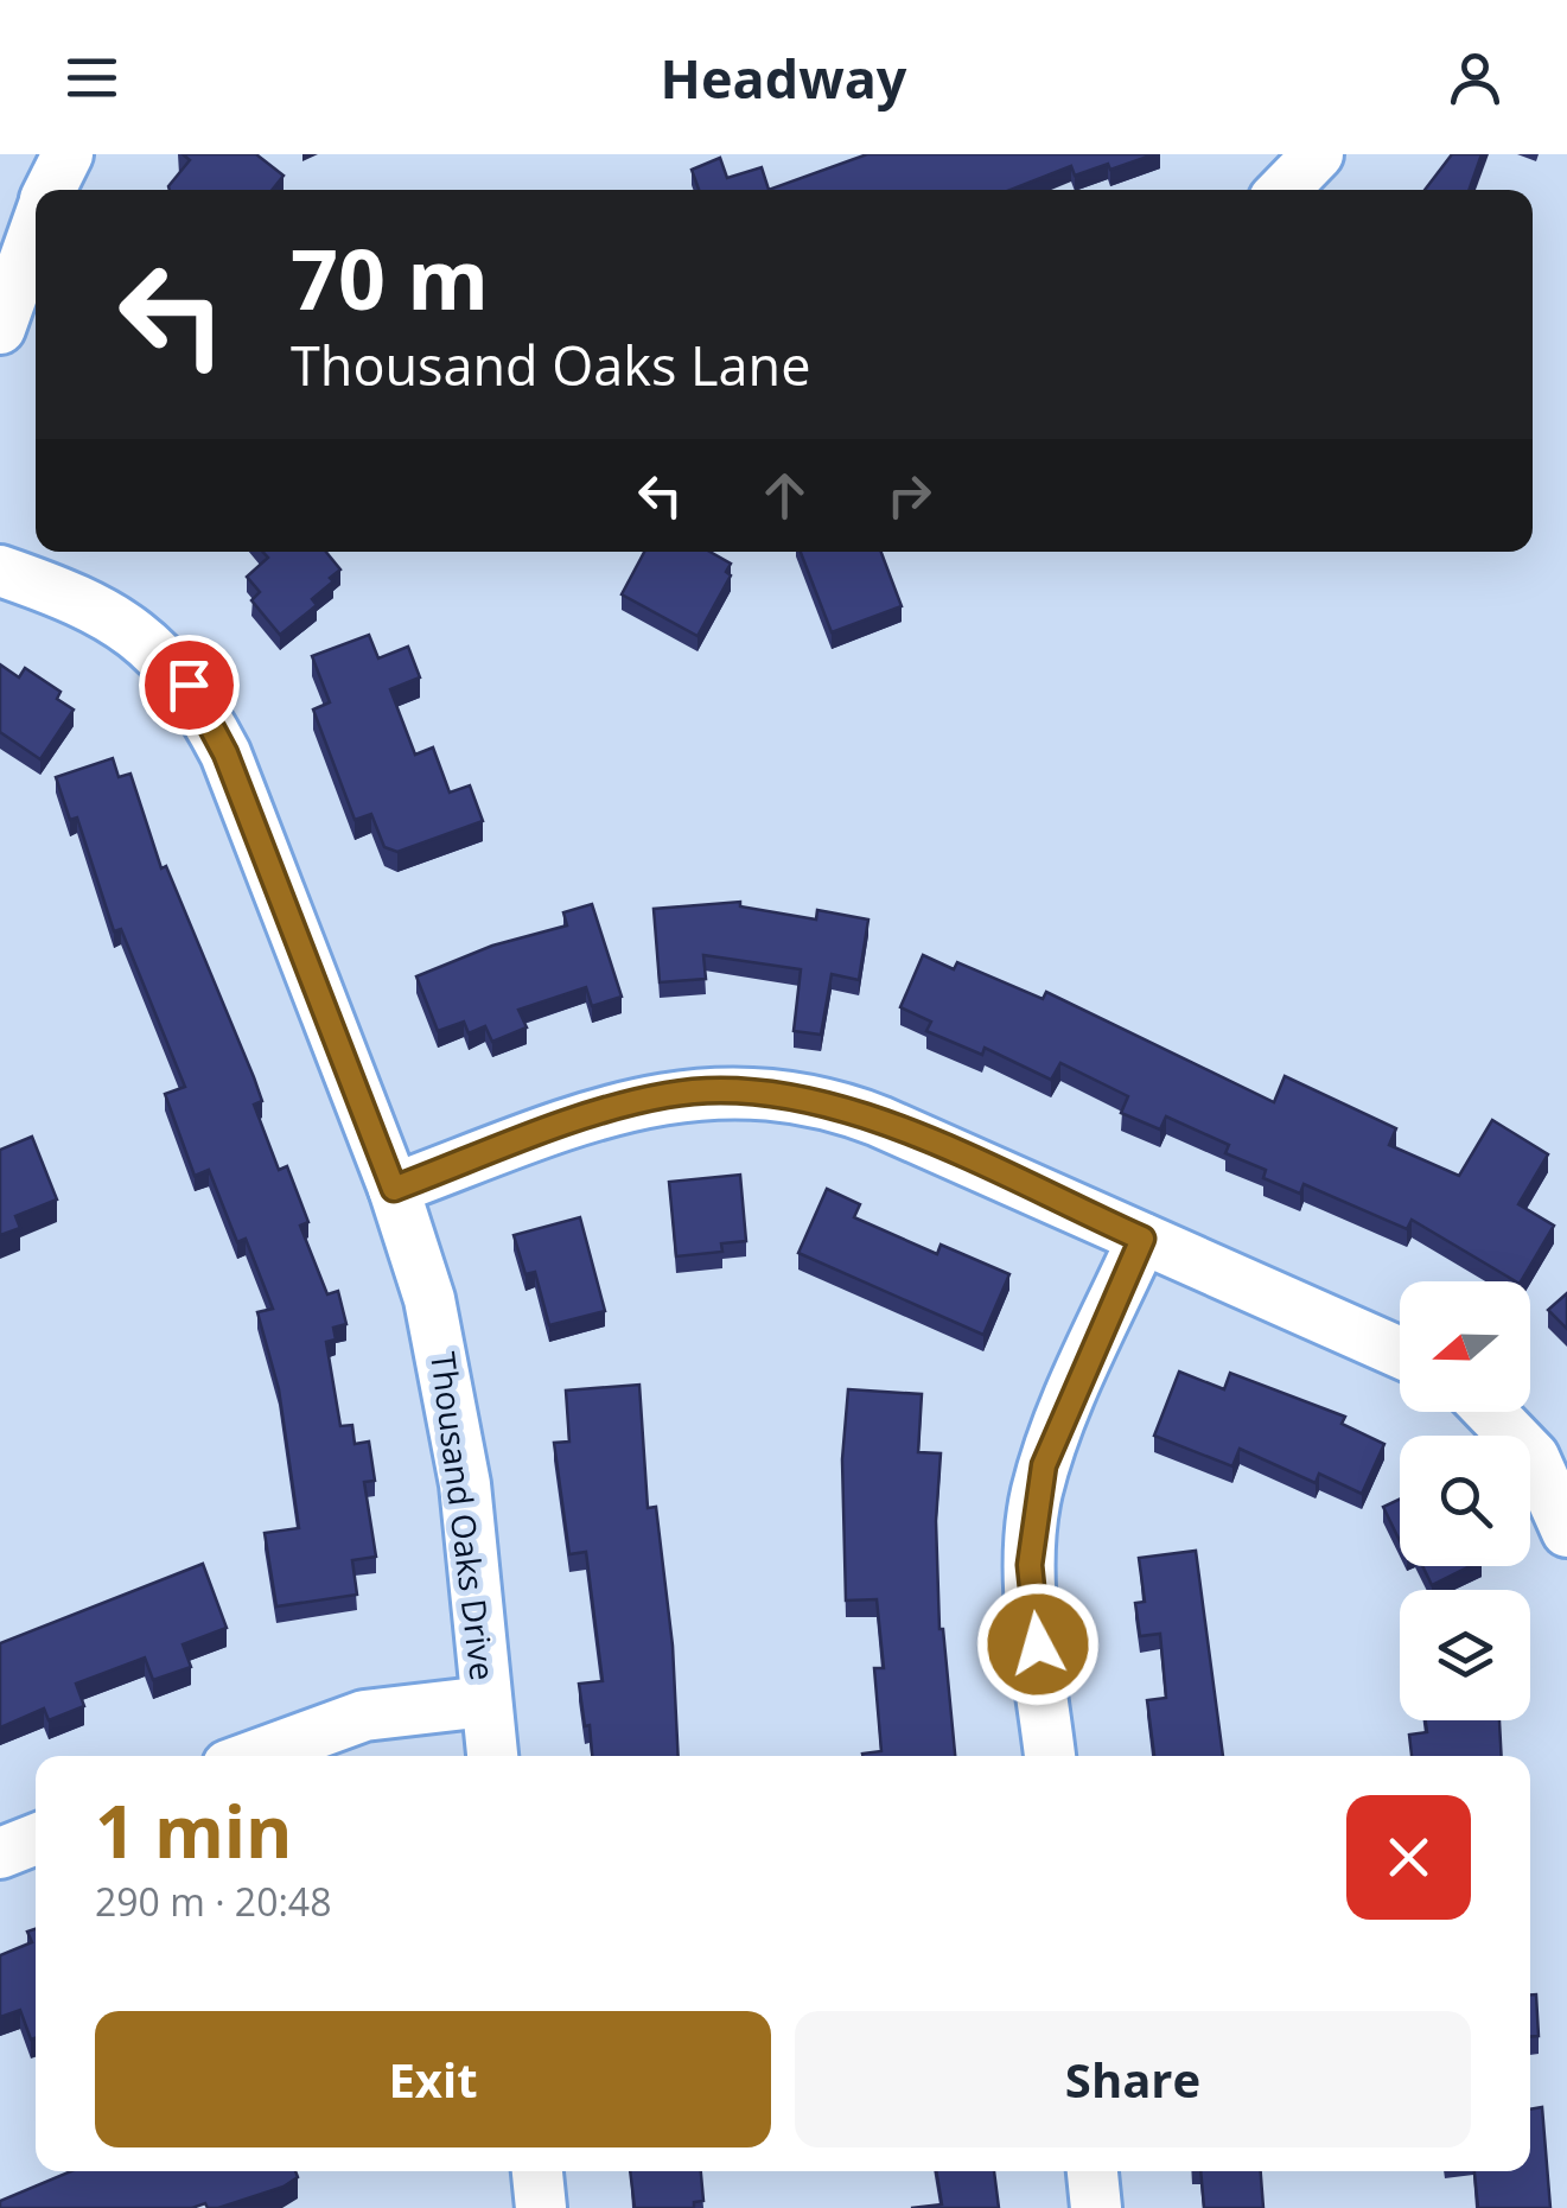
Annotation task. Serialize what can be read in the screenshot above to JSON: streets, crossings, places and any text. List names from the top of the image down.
{
  "streets": {
    "street": ["Thousand Oaks Drive"]
  },
  "north": "left",
  "page": {
    "header": "Headway",
    "turn": ["70 m", "Thousand Oaks Lane"],
    "heading": ["1 min", "290 m · 20:48"],
    "buttons": ["Exit", "Share"]
  }
}
